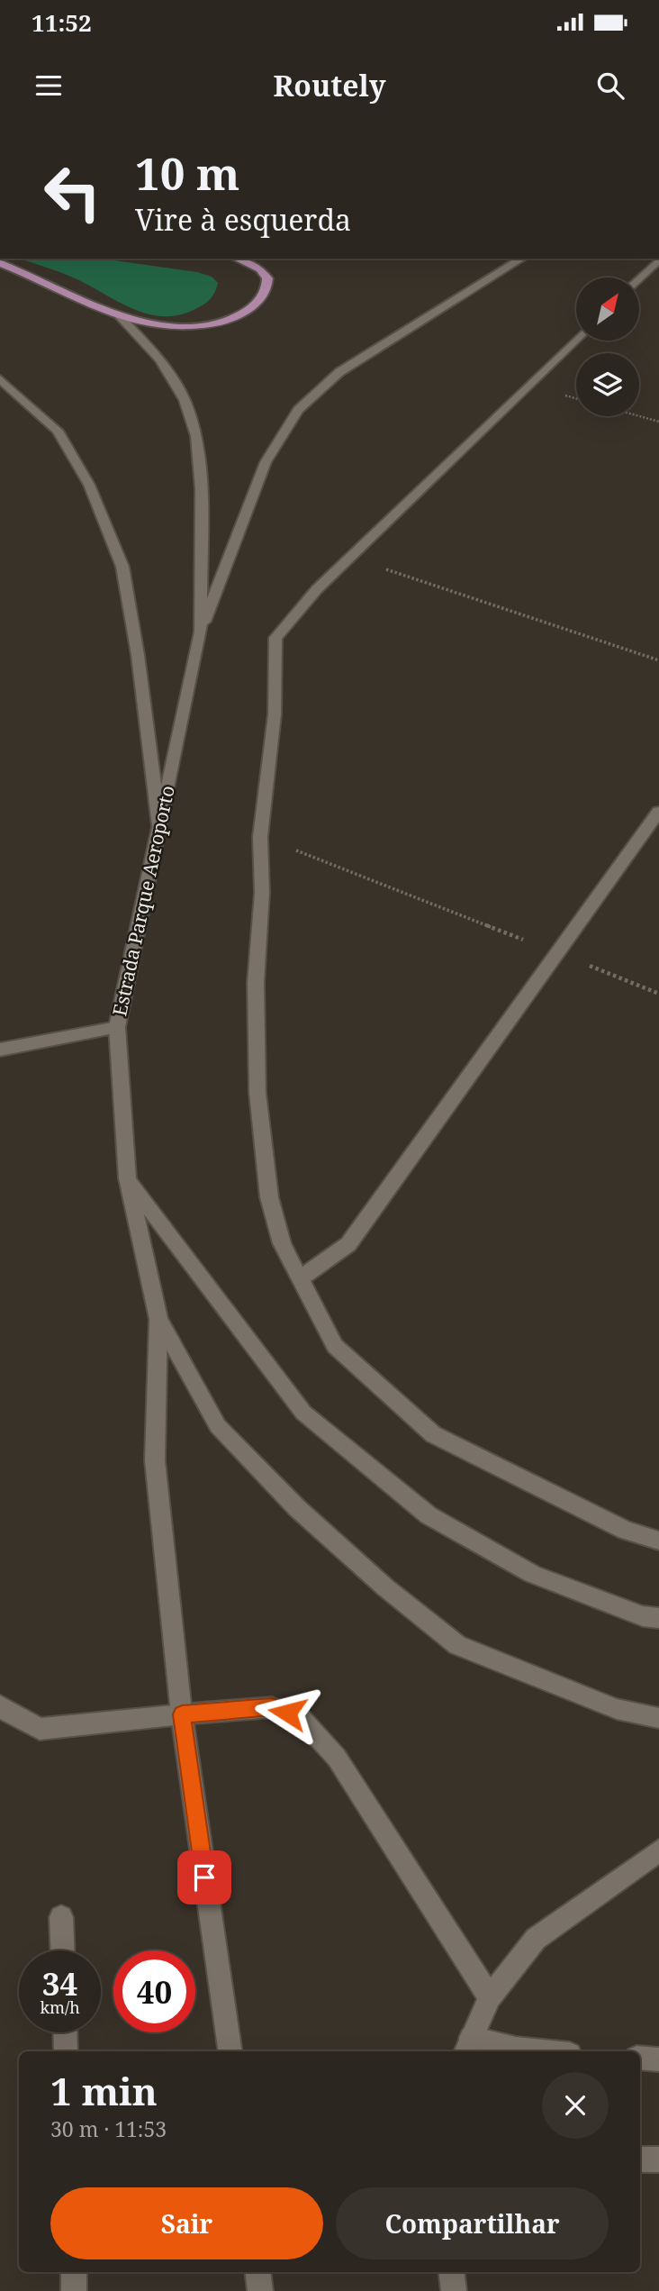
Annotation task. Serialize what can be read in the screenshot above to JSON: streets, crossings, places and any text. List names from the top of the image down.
{
  "streets": {
    "main road": ["Estrada Parque Aeroporto"]
  },
  "north": "top right",
  "page": {
    "status": "11:52",
    "header": "Routely",
    "turn": ["10 m", "Vire à esquerda"],
    "speed": "34 km/h",
    "limit": "40",
    "heading": ["1 min", "30 m · 11:53"],
    "buttons": ["Sair", "Compartilhar"]
  }
}
